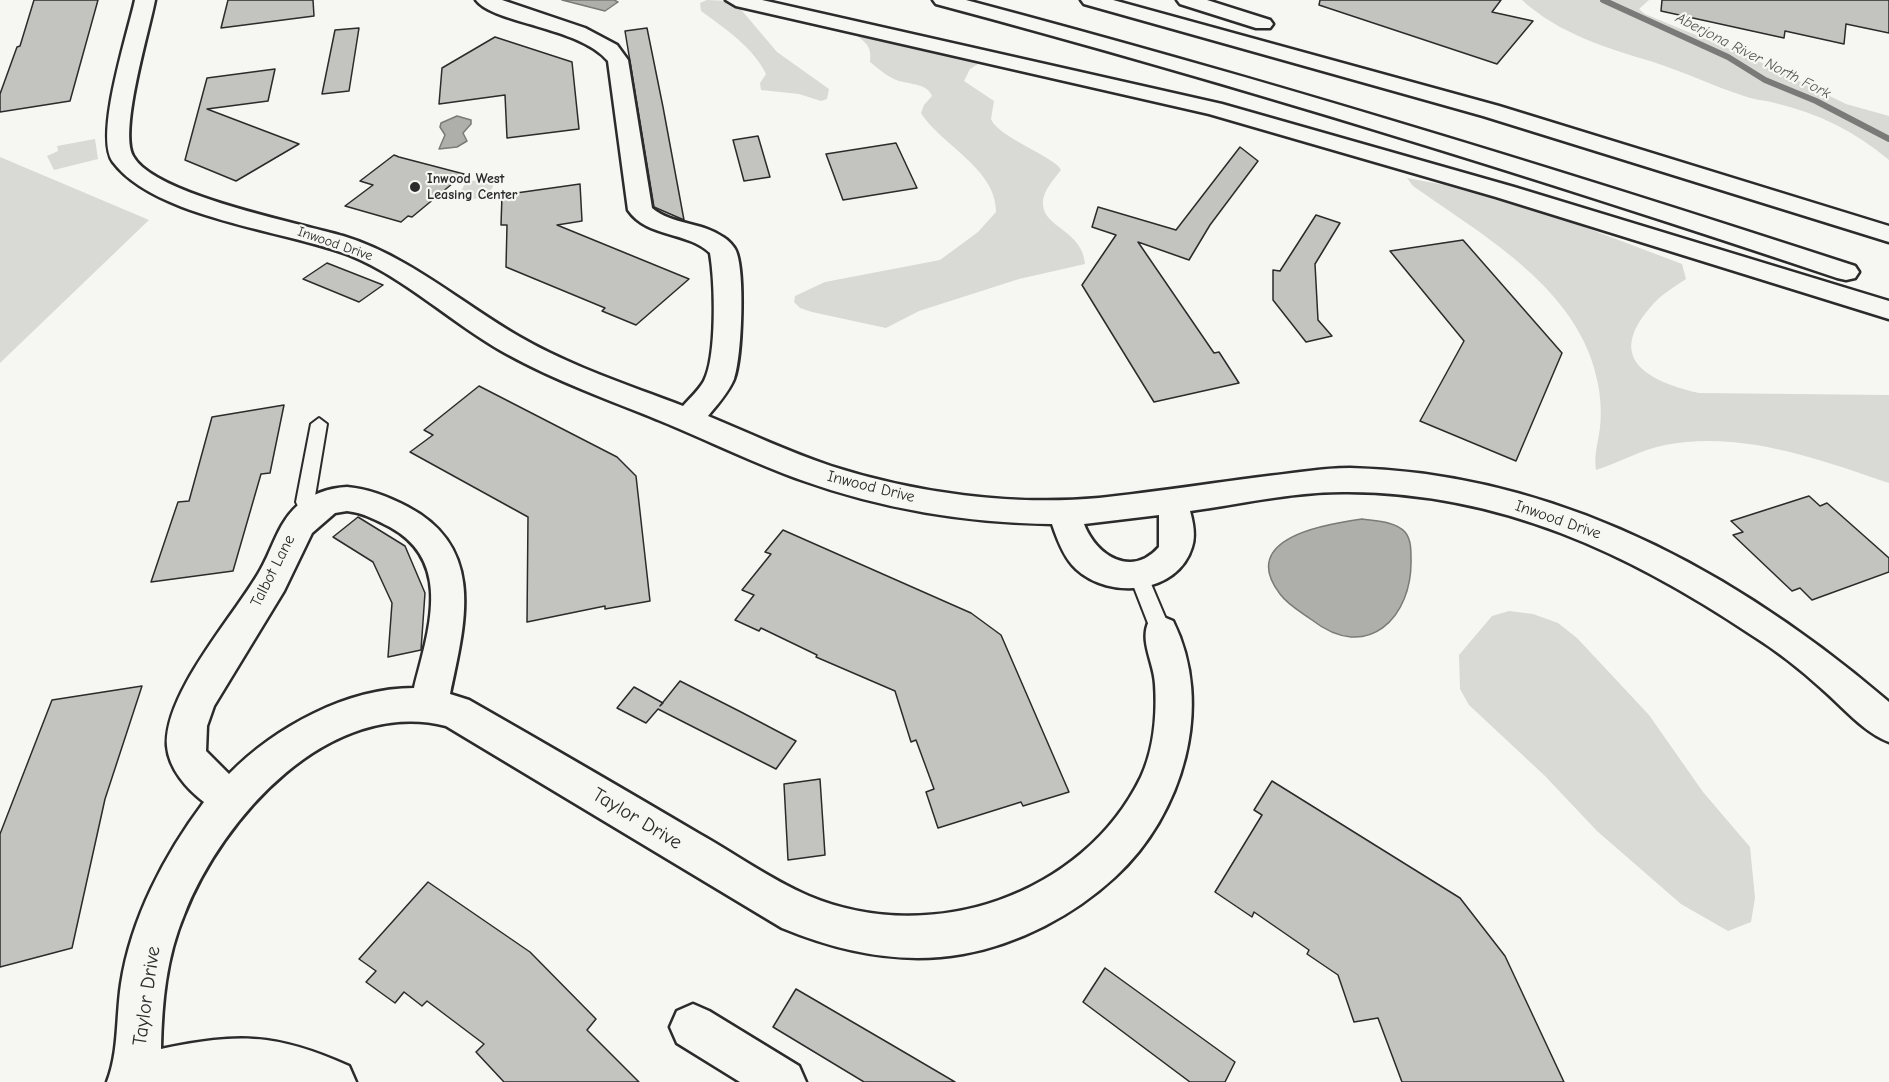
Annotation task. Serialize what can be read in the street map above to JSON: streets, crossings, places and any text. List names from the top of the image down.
{
  "streets": {
    "main road": ["Inwood Drive", "Talbot Lane", "Taylor Drive"]
  },
  "crossings": [
    ["Talbot Lane", "Taylor Drive"]
  ],
  "water": ["Aberjona River North Fork"],
  "places": ["Inwood West Leasing Center"]
}
